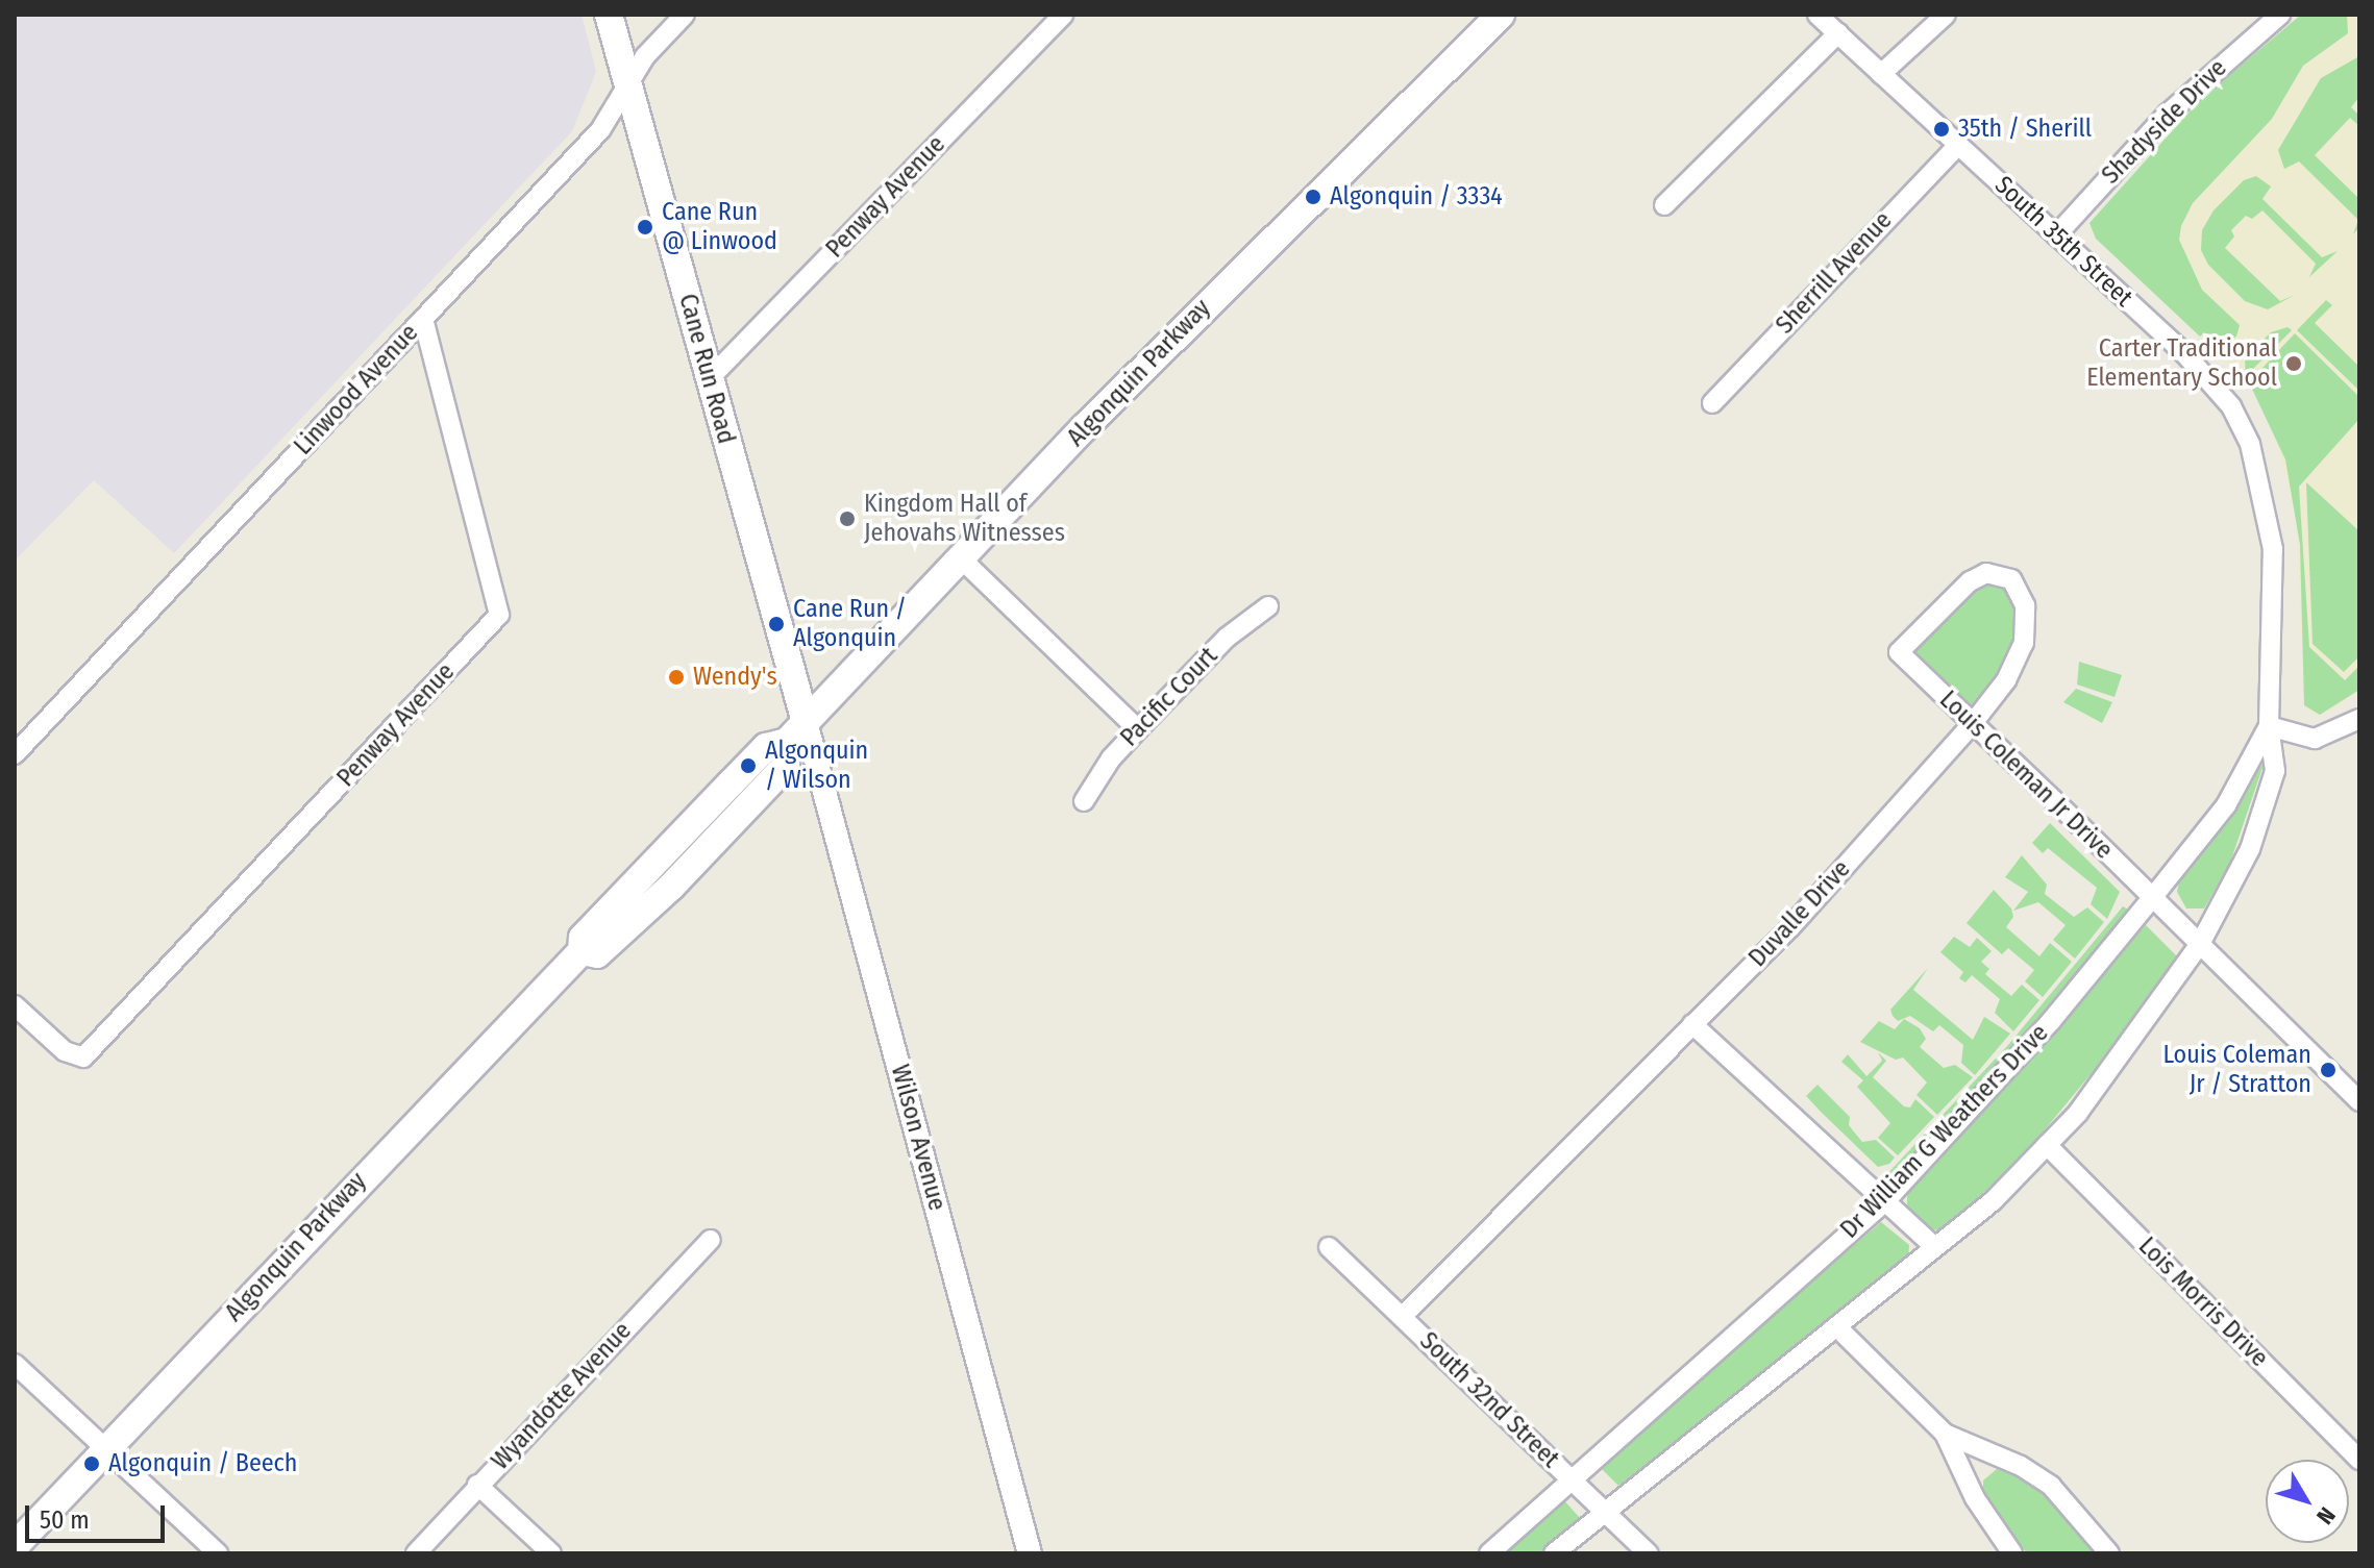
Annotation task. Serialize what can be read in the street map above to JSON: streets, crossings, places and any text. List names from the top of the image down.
{
  "streets": {
    "main road": ["Cane Run Road", "Algonquin Parkway"],
    "street": [
      "Shadyside Drive",
      "Penway Avenue",
      "South 35th Street",
      "Sherrill Avenue",
      "Linwood Avenue",
      "Pacific Court",
      "Louis Coleman Jr Drive",
      "Duvalle Drive",
      "Dr William G Weathers Drive",
      "Wilson Avenue",
      "Lois Morris Drive",
      "Wyandotte Avenue",
      "South 32nd Street"
    ]
  },
  "crossings": [
    ["Shadyside Drive", "South 35th Street"],
    ["Penway Avenue", "Cane Run Road"],
    ["Penway Avenue", "Linwood Avenue"],
    ["South 35th Street", "Sherrill Avenue"],
    ["South 35th Street", "Dr William G Weathers Drive"],
    ["Cane Run Road", "Algonquin Parkway"],
    ["Cane Run Road", "Linwood Avenue"],
    ["Cane Run Road", "Wilson Avenue"],
    ["Algonquin Parkway", "Wilson Avenue"],
    ["Louis Coleman Jr Drive", "Duvalle Drive"],
    ["Louis Coleman Jr Drive", "Dr William G Weathers Drive"],
    ["Duvalle Drive", "South 32nd Street"],
    ["Dr William G Weathers Drive", "Lois Morris Drive"],
    ["Dr William G Weathers Drive", "South 32nd Street"]
  ],
  "places": [
    "35th / Sherill",
    "Algonquin / 3334",
    "Cane Run @ Linwood",
    "Carter Traditional Elementary School",
    "Kingdom Hall of Jehovahs Witnesses",
    "Cane Run / Algonquin",
    "Wendy's",
    "Algonquin / Wilson",
    "Louis Coleman Jr / Stratton",
    "Algonquin / Beech"
  ],
  "scale_bar": "50 m",
  "north": "bottom right"
}
